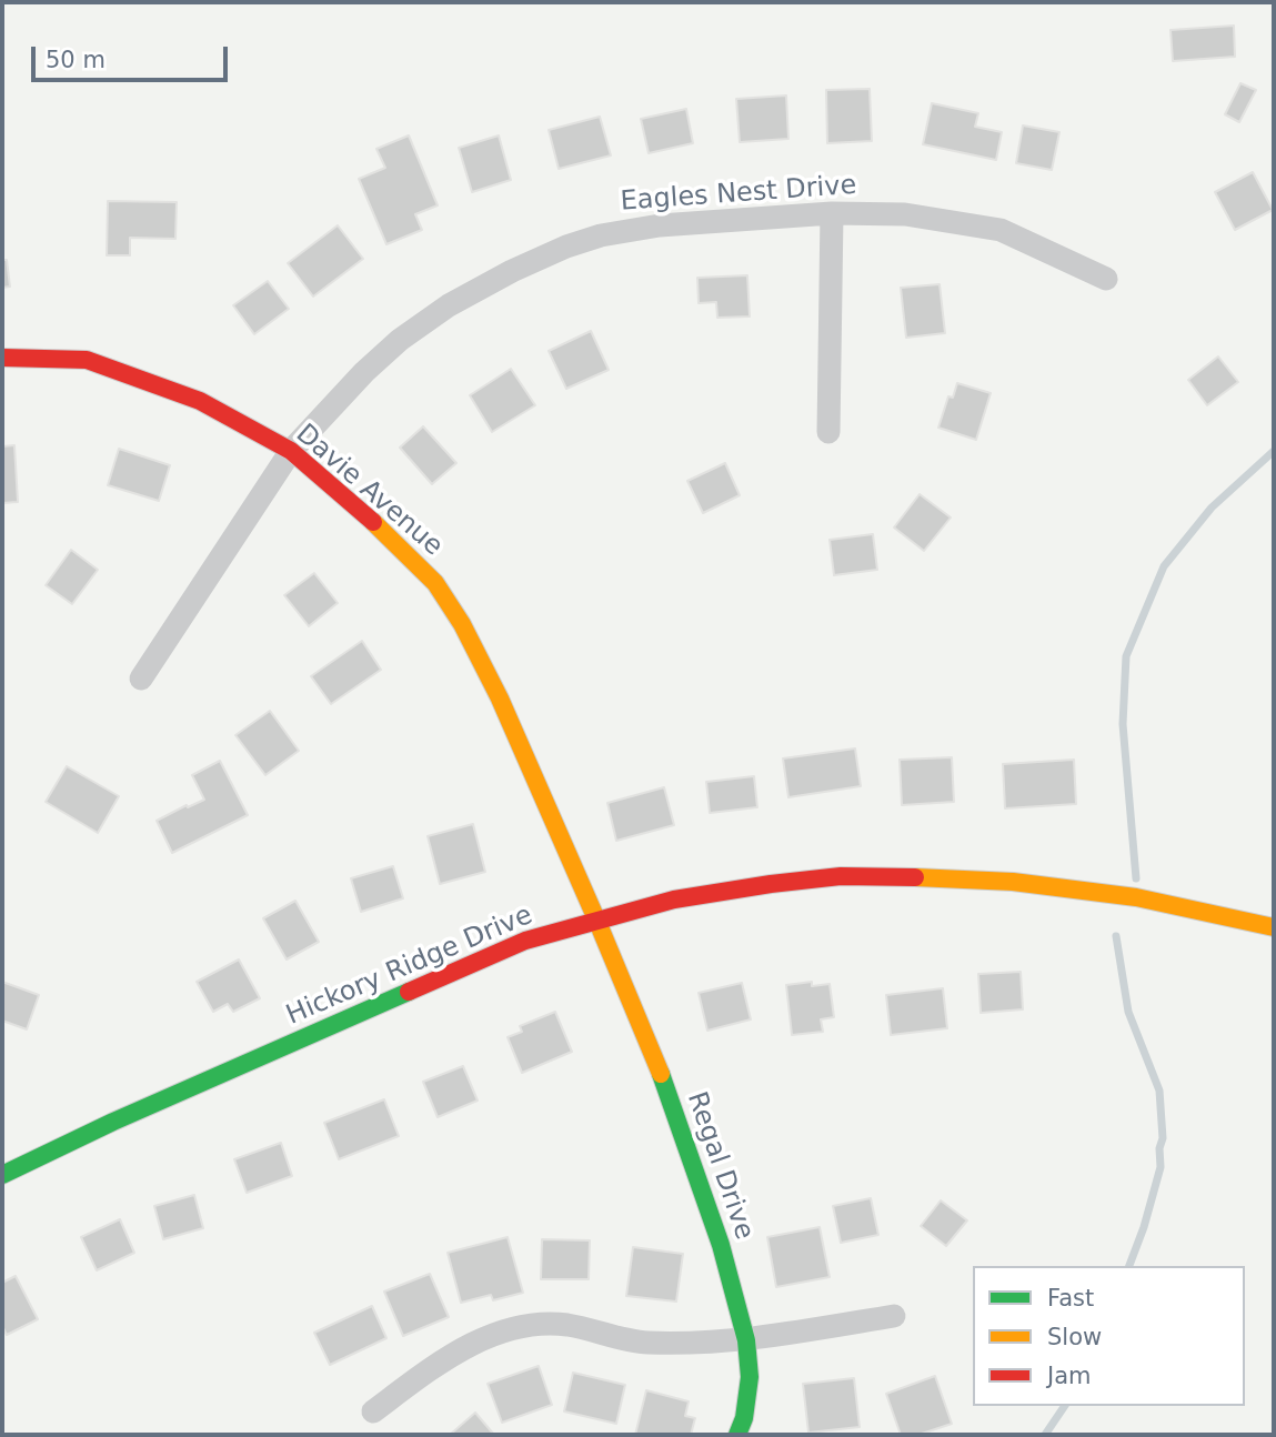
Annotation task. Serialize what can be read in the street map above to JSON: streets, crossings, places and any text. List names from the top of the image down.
{
  "streets": {
    "street": [
      "Eagles Nest Drive",
      "Davie Avenue",
      "Hickory Ridge Drive",
      "Regal Drive"
    ]
  },
  "crossings": [
    ["Eagles Nest Drive", "Davie Avenue"],
    ["Davie Avenue", "Hickory Ridge Drive"],
    ["Davie Avenue", "Regal Drive"],
    ["Hickory Ridge Drive", "Regal Drive"]
  ],
  "legend": ["Fast", "Slow", "Jam"],
  "scale_bar": "50 m"
}
